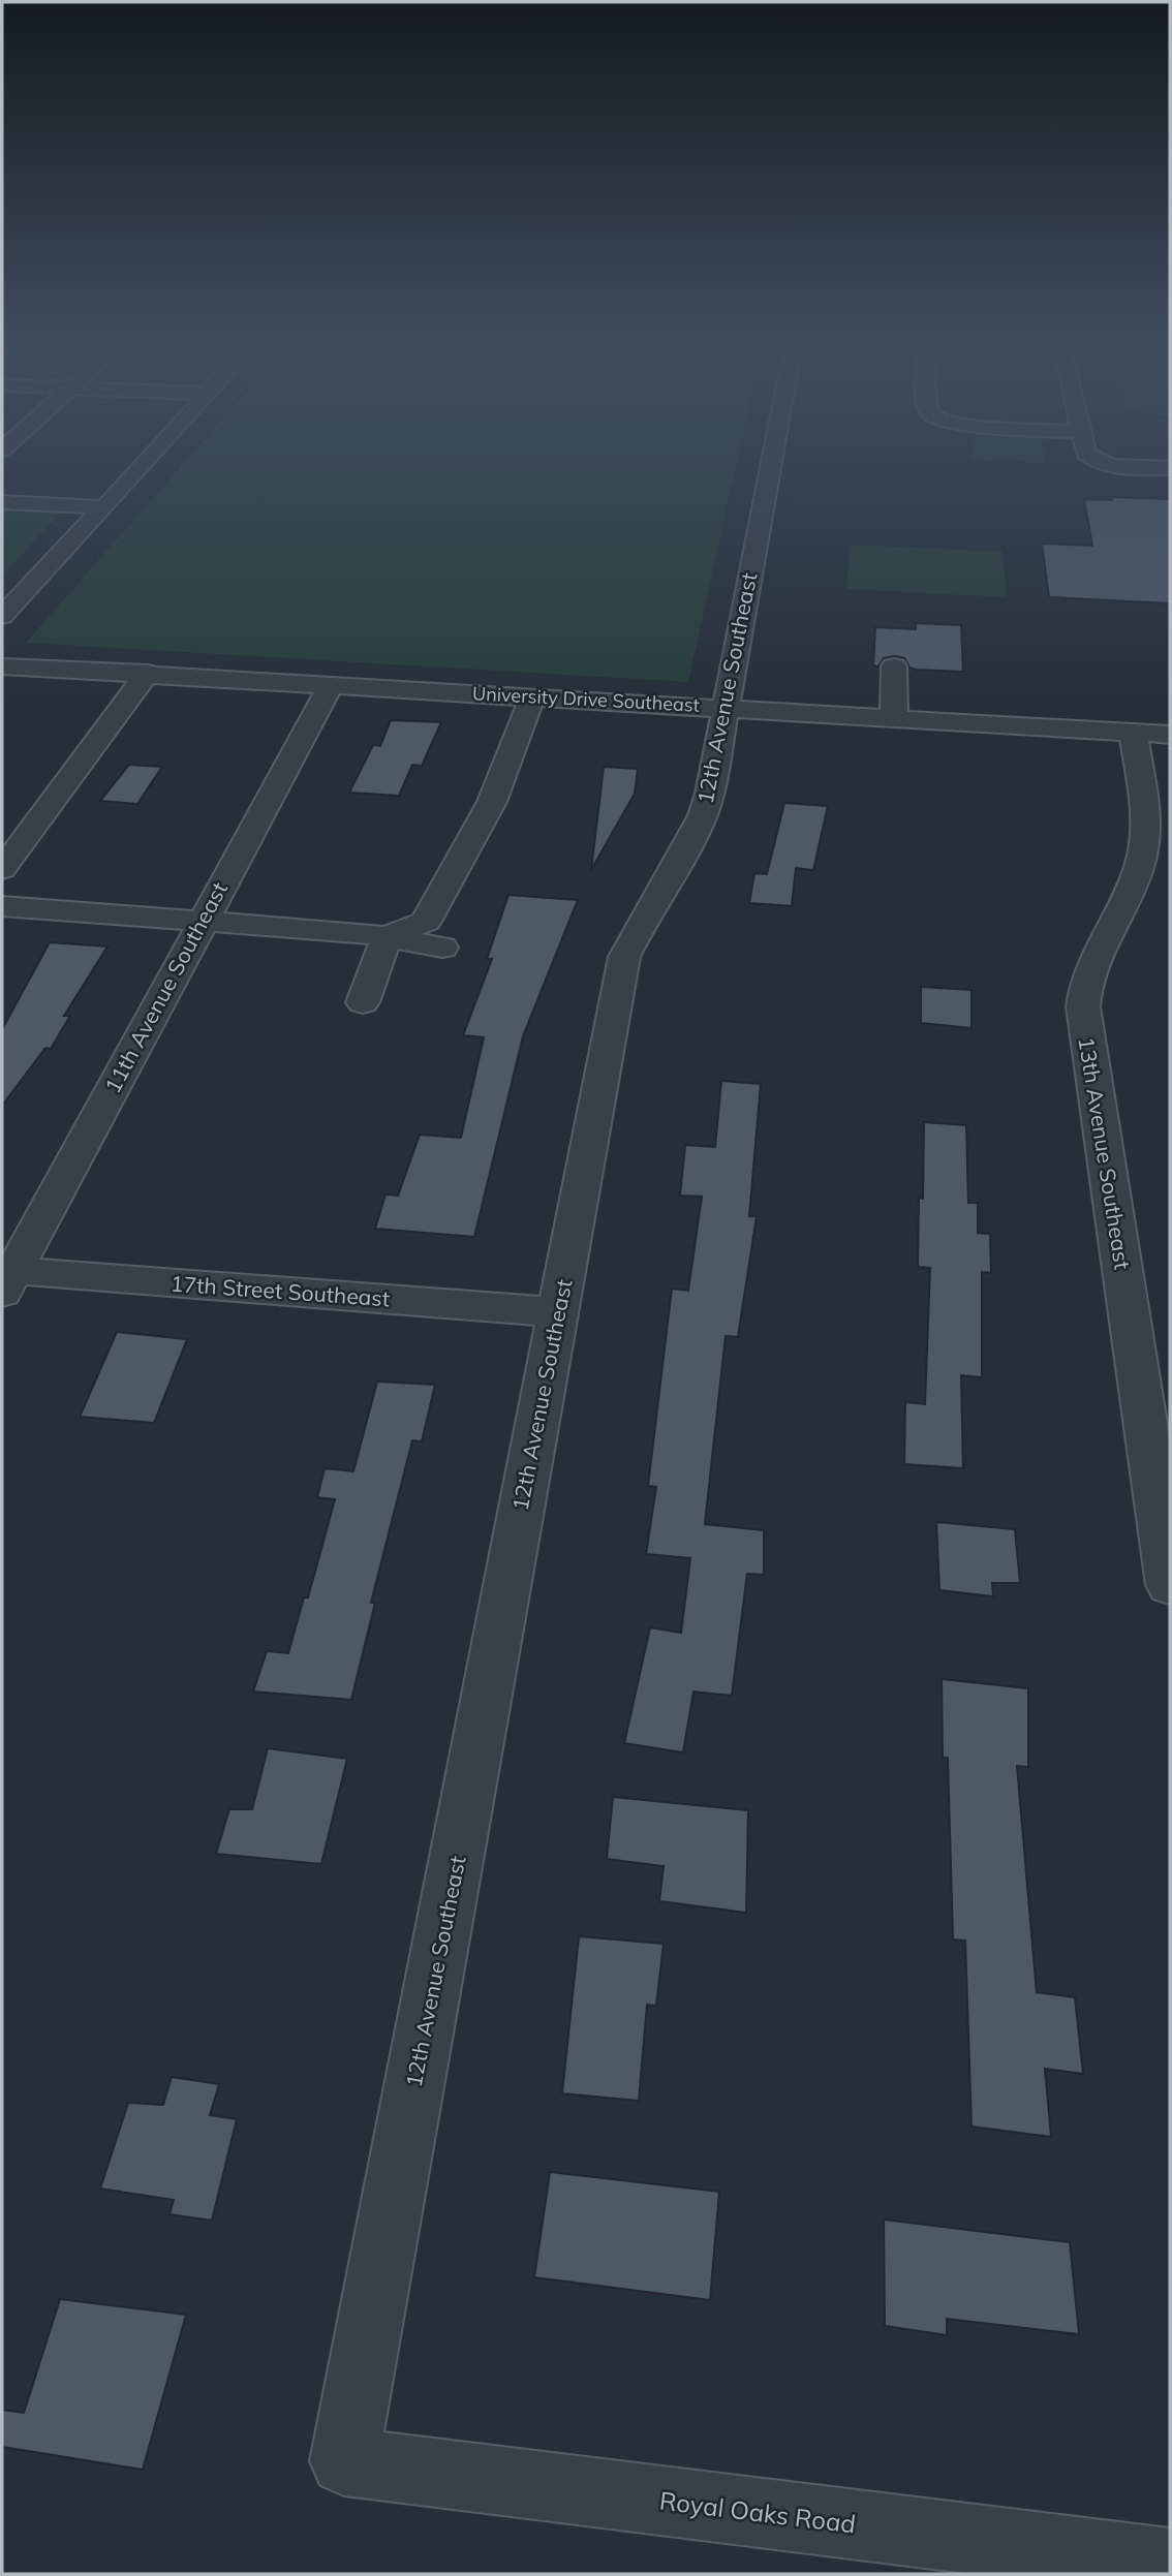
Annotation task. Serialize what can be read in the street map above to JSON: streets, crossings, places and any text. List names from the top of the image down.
{
  "streets": {
    "street": [
      "12th Avenue Southeast",
      "University Drive Southeast",
      "11th Avenue Southeast",
      "13th Avenue Southeast",
      "17th Street Southeast",
      "Royal Oaks Road"
    ]
  },
  "crossings": [
    ["12th Avenue Southeast", "University Drive Southeast"],
    ["12th Avenue Southeast", "17th Street Southeast"],
    ["12th Avenue Southeast", "Royal Oaks Road"],
    ["University Drive Southeast", "11th Avenue Southeast"],
    ["University Drive Southeast", "13th Avenue Southeast"],
    ["11th Avenue Southeast", "17th Street Southeast"]
  ]
}
